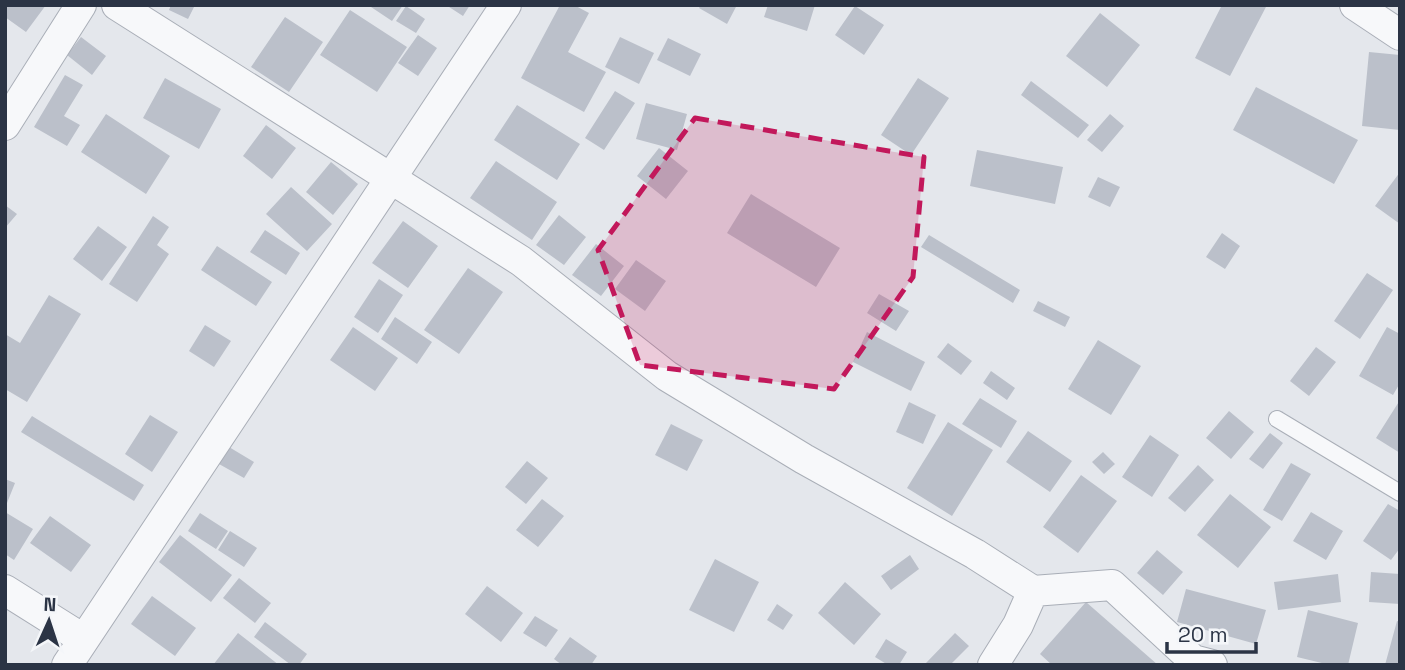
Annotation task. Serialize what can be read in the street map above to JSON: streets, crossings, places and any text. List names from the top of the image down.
{
  "scale_bar": "20 m",
  "north": "top"
}
